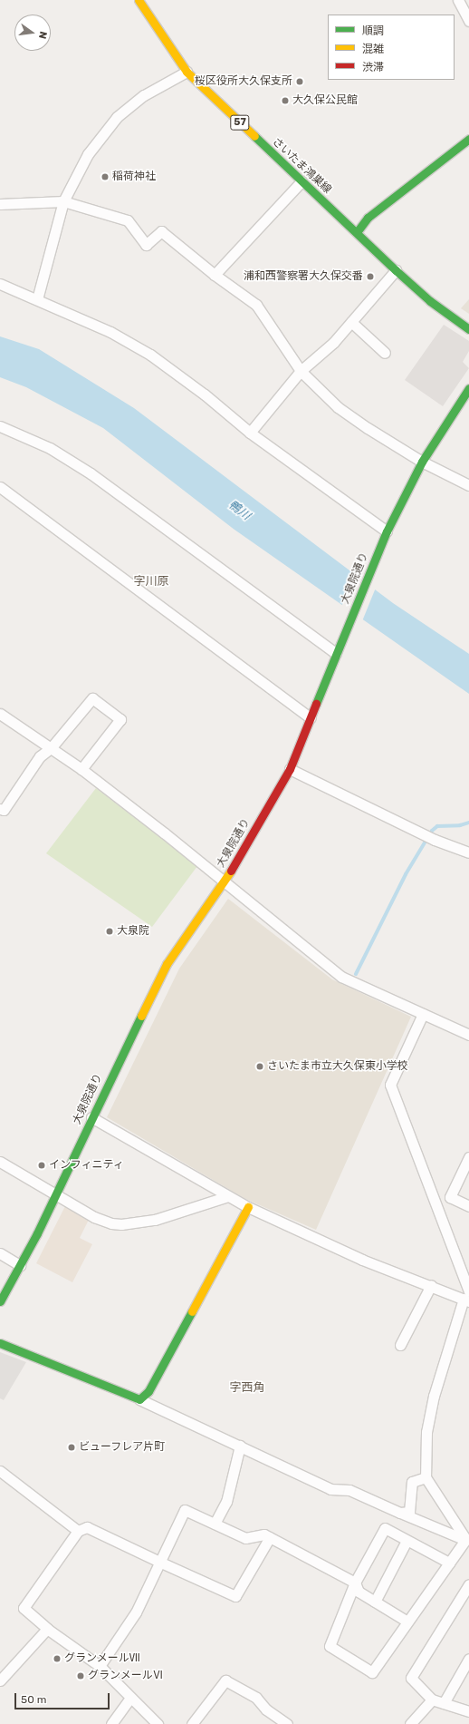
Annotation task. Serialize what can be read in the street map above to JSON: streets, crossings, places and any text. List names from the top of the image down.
{
  "streets": {
    "street": ["57", "さいたま鴻巣線", "大泉院通り"]
  },
  "districts": ["字川原", "字西角"],
  "water": ["鴨川"],
  "places": [
    "桜区役所大久保支所",
    "大久保公民館",
    "稲荷神社",
    "浦和西警察署大久保交番",
    "大泉院",
    "さいたま市立大久保東小学校",
    "インフィニティ",
    "ビューフレア片町",
    "グランメールⅦ",
    "グランメールⅥ"
  ],
  "legend": ["順調", "混雑", "渋滞"],
  "scale_bar": "50 m",
  "north": "right"
}
